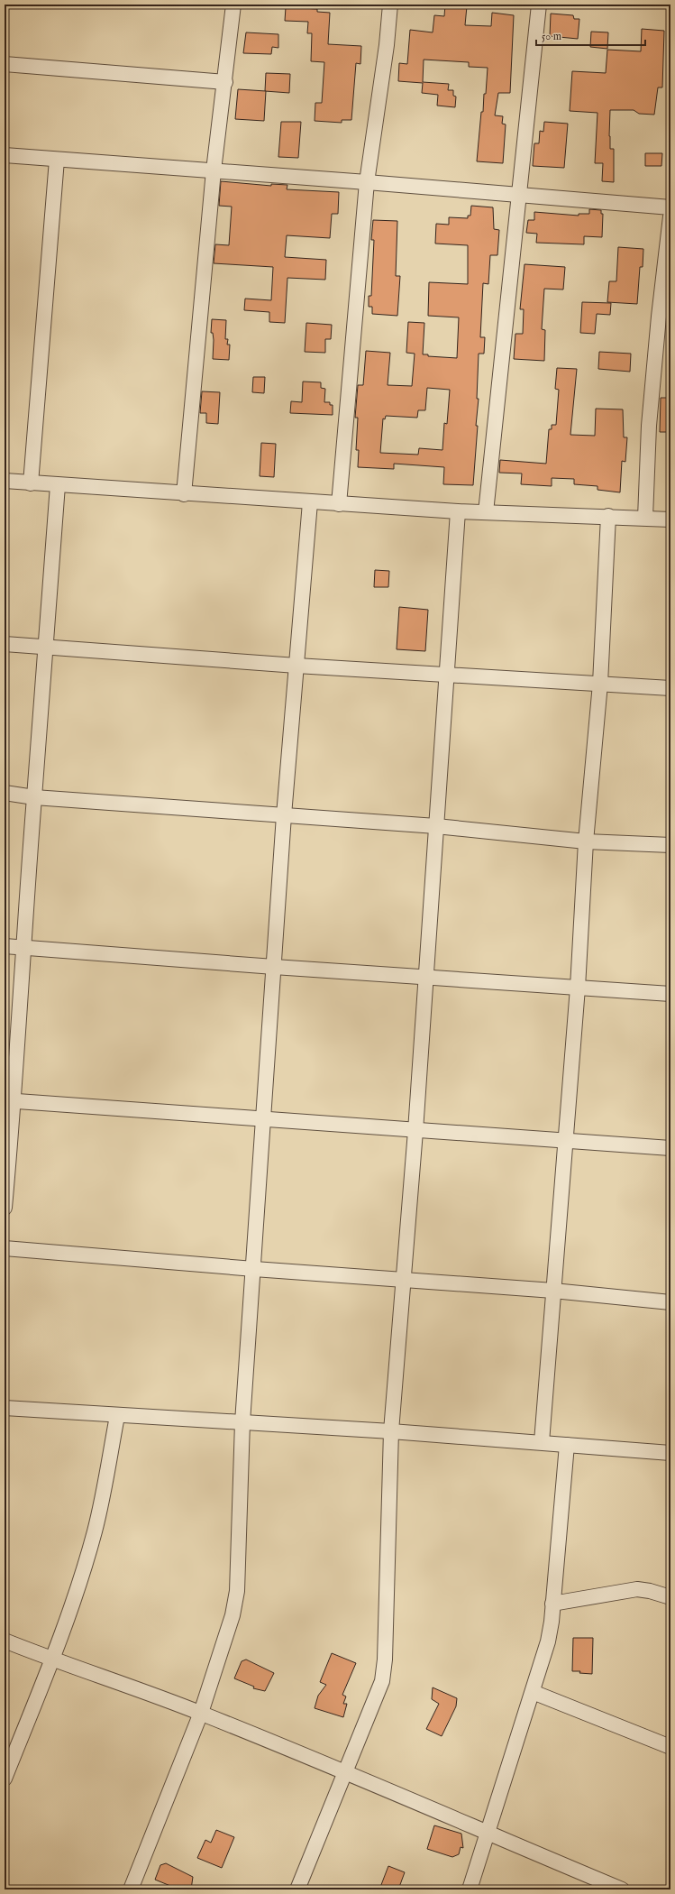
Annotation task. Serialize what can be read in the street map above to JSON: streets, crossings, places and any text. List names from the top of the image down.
{
  "scale_bar": "50 m"
}
